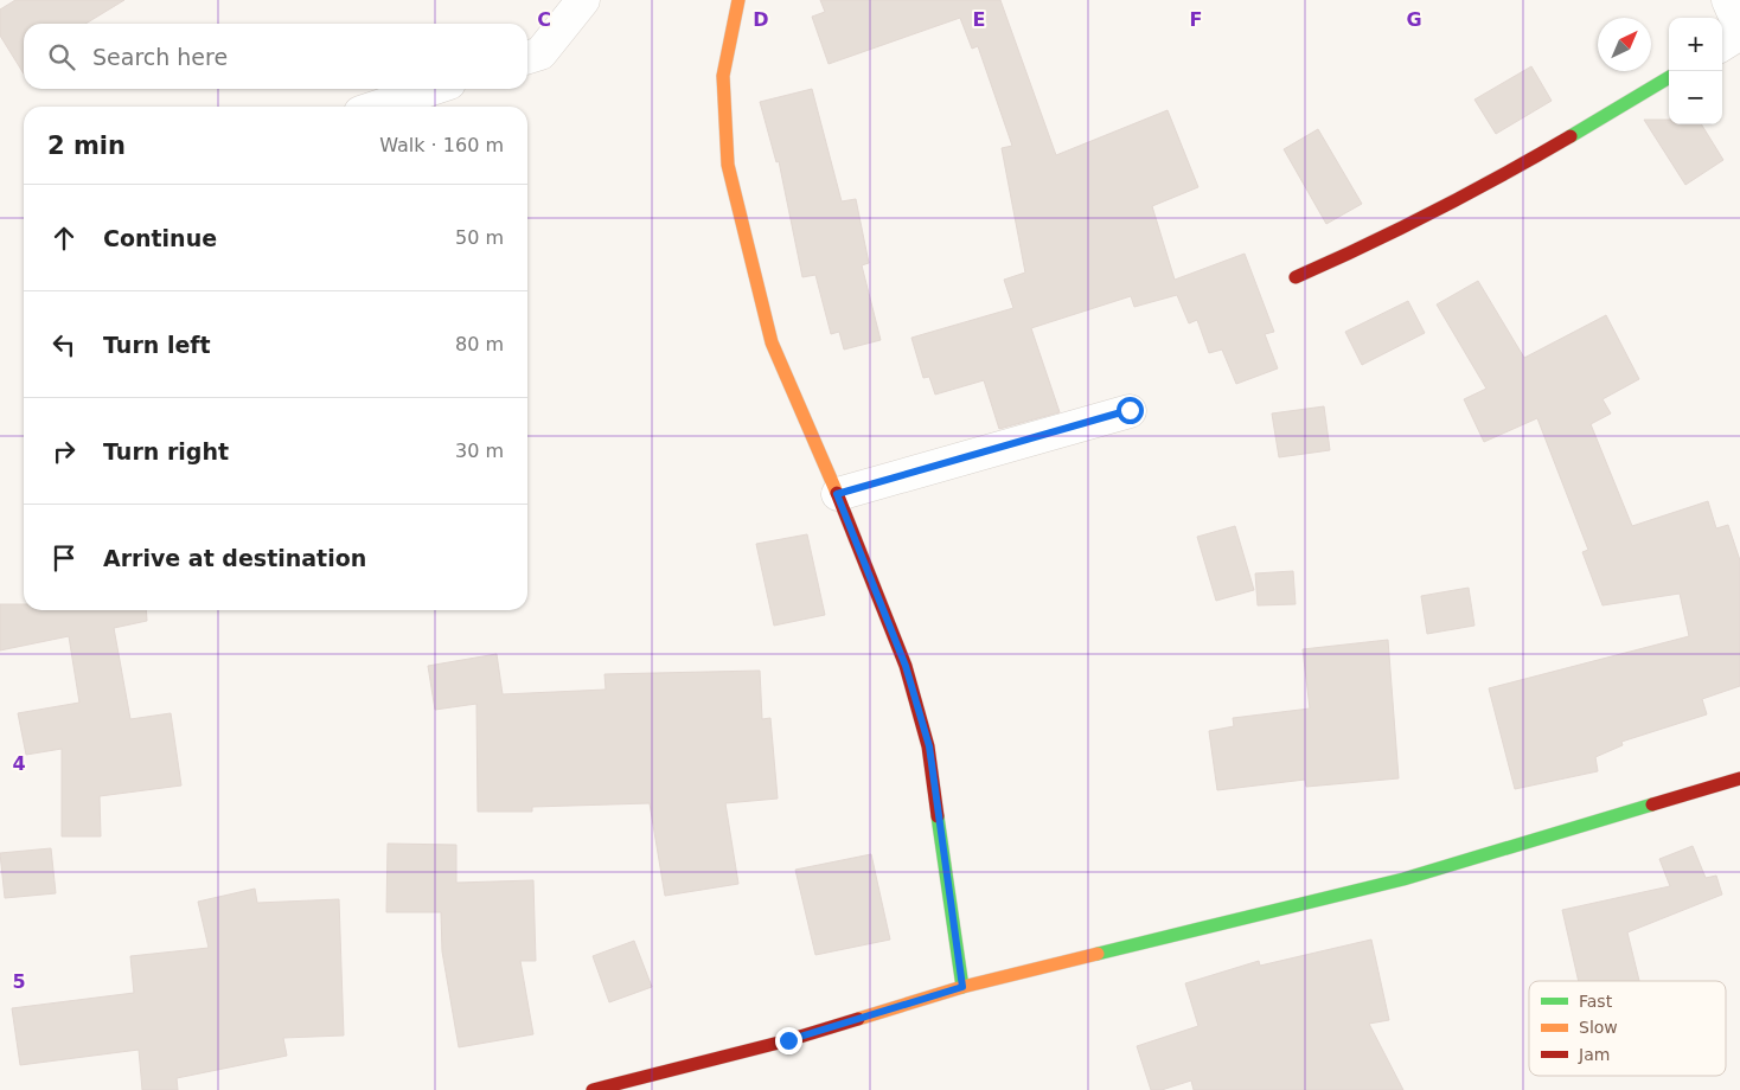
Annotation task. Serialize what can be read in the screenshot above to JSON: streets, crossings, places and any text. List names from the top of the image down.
{
  "legend": ["Fast", "Slow", "Jam"],
  "north": "top right",
  "page": {
    "map_buttons": ["+", "−"],
    "search": "Search here",
    "heading": ["2 min", "Walk · 160 m"],
    "list": [
      ["Continue", "50 m"],
      ["Turn left", "80 m"],
      ["Turn right", "30 m"],
      "Arrive at destination"
    ]
  },
  "grid": {
    "columns": [
      "C",
      "D",
      "E",
      "F",
      "G"
    ],
    "rows": ["4", "5"]
  }
}
